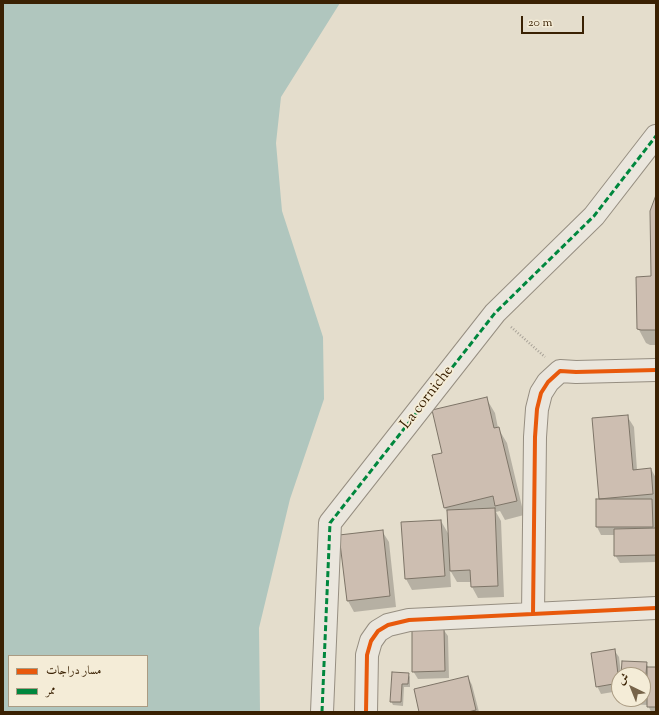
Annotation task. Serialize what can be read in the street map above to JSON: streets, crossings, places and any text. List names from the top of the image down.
{
  "streets": {
    "street": ["La corniche"]
  },
  "legend": ["مسار دراجات", "ممر"],
  "scale_bar": "20 m",
  "north": "top left"
}
